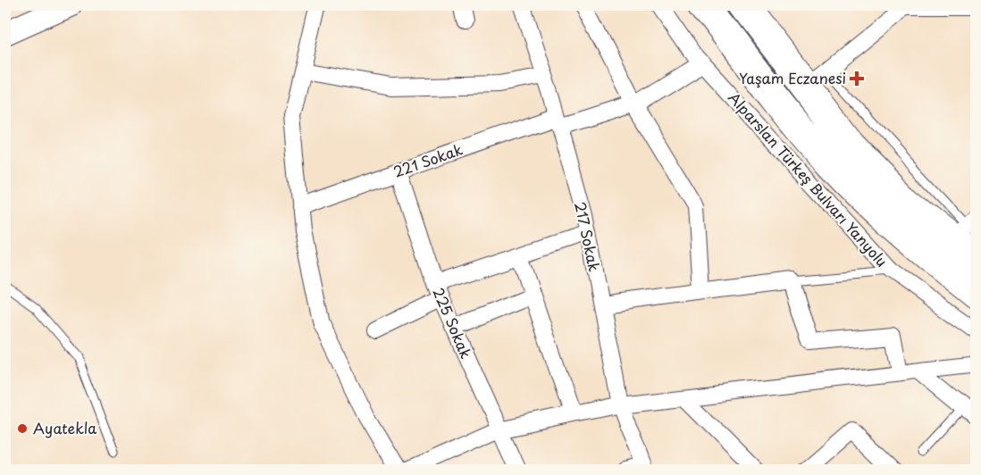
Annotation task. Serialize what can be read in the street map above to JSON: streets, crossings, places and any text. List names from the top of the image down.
{
  "streets": {
    "street": [
      "221 Sokak",
      "Alparslan Türkeş Bulvarı Yanyolu",
      "217 Sokak",
      "225 Sokak"
    ]
  },
  "crossings": [
    ["221 Sokak", "Alparslan Türkeş Bulvarı Yanyolu"],
    ["221 Sokak", "217 Sokak"],
    ["221 Sokak", "225 Sokak"]
  ],
  "places": {
    "health": ["Yaşam Eczanesi"],
    "other": ["Ayatekla"]
  }
}
